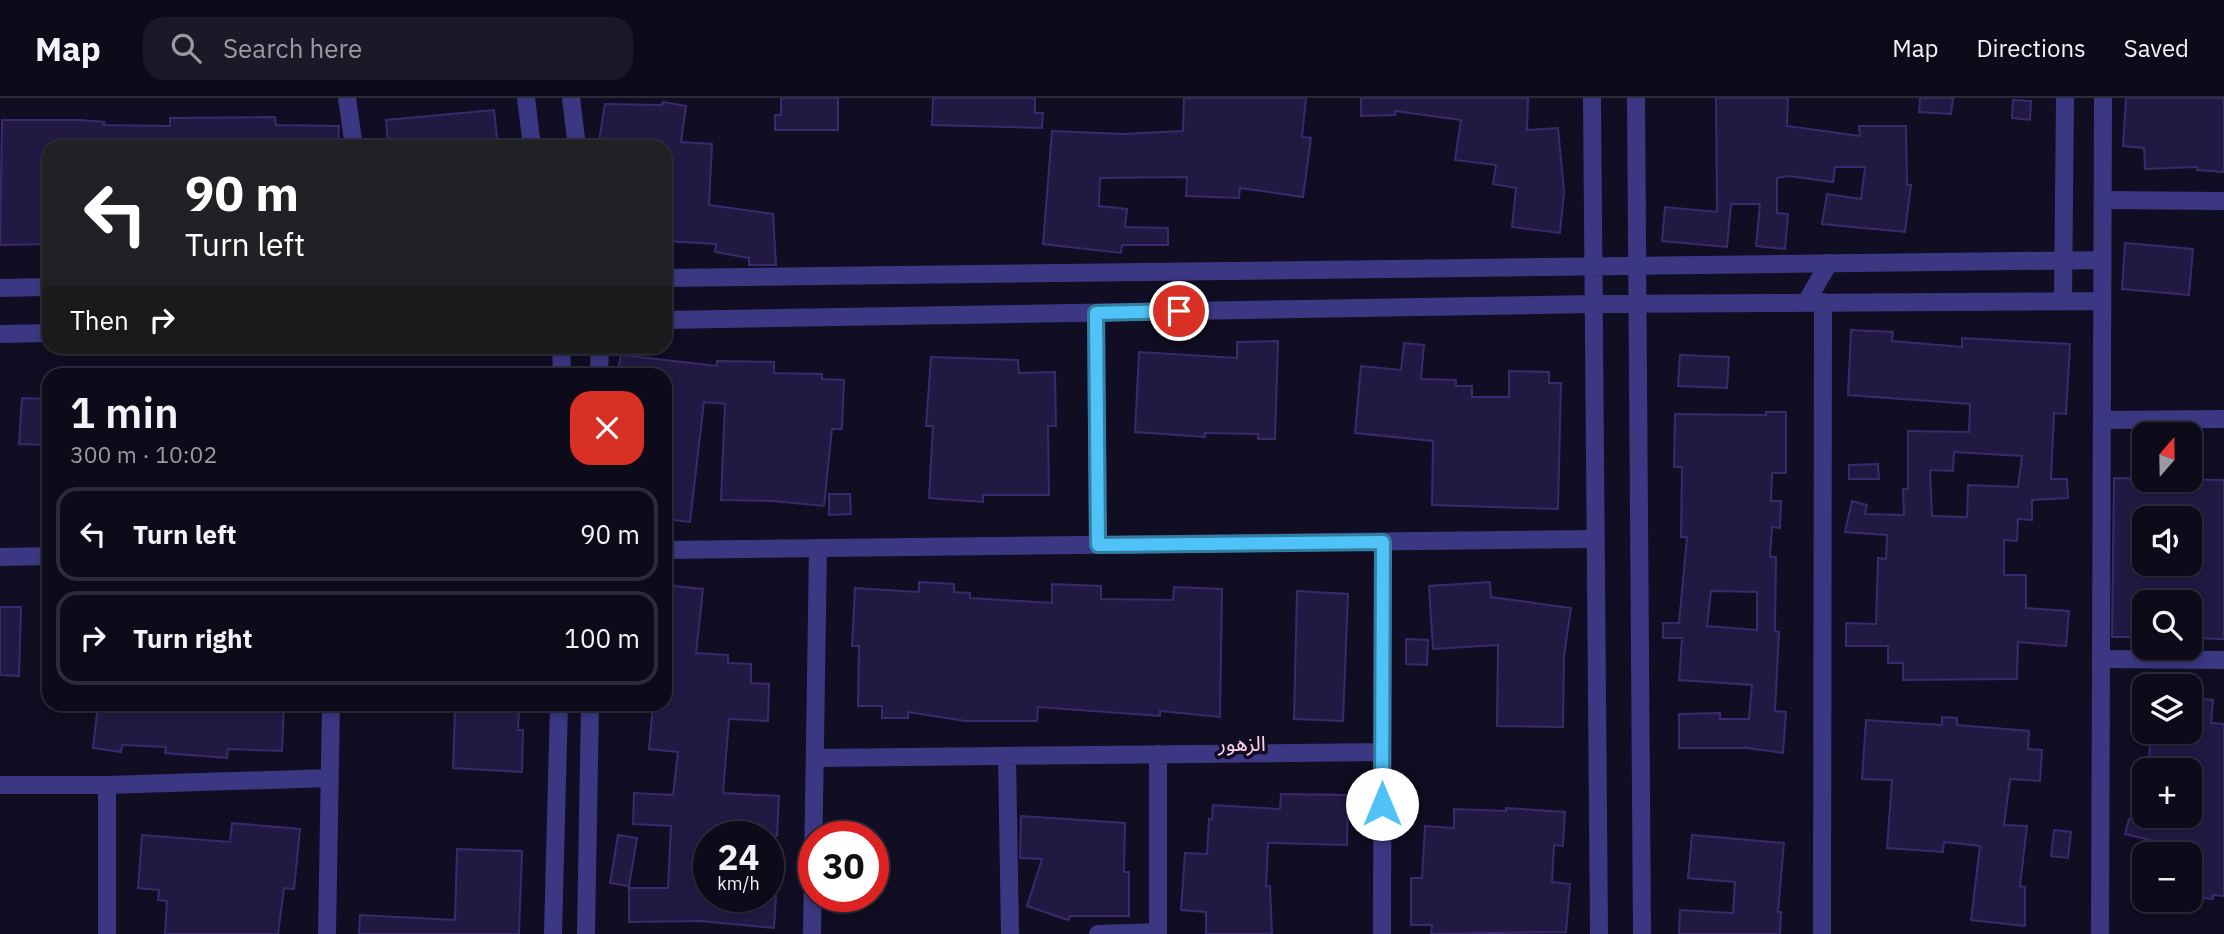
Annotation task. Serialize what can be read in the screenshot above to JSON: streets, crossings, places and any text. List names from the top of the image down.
{
  "districts": ["الزهور"],
  "north": "top",
  "page": {
    "header": "Map",
    "search": "Search here",
    "nav": ["Map", "Directions", "Saved"],
    "turn": ["90 m", "Turn left"],
    "then": "Then",
    "heading": ["1 min", "300 m · 10:02"],
    "map_buttons": ["+", "−"],
    "list": [
      {
        "name": "Turn left",
        "value": "90 m"
      },
      {
        "name": "Turn right",
        "value": "100 m"
      }
    ],
    "speed": "24 km/h",
    "limit": "30"
  }
}
